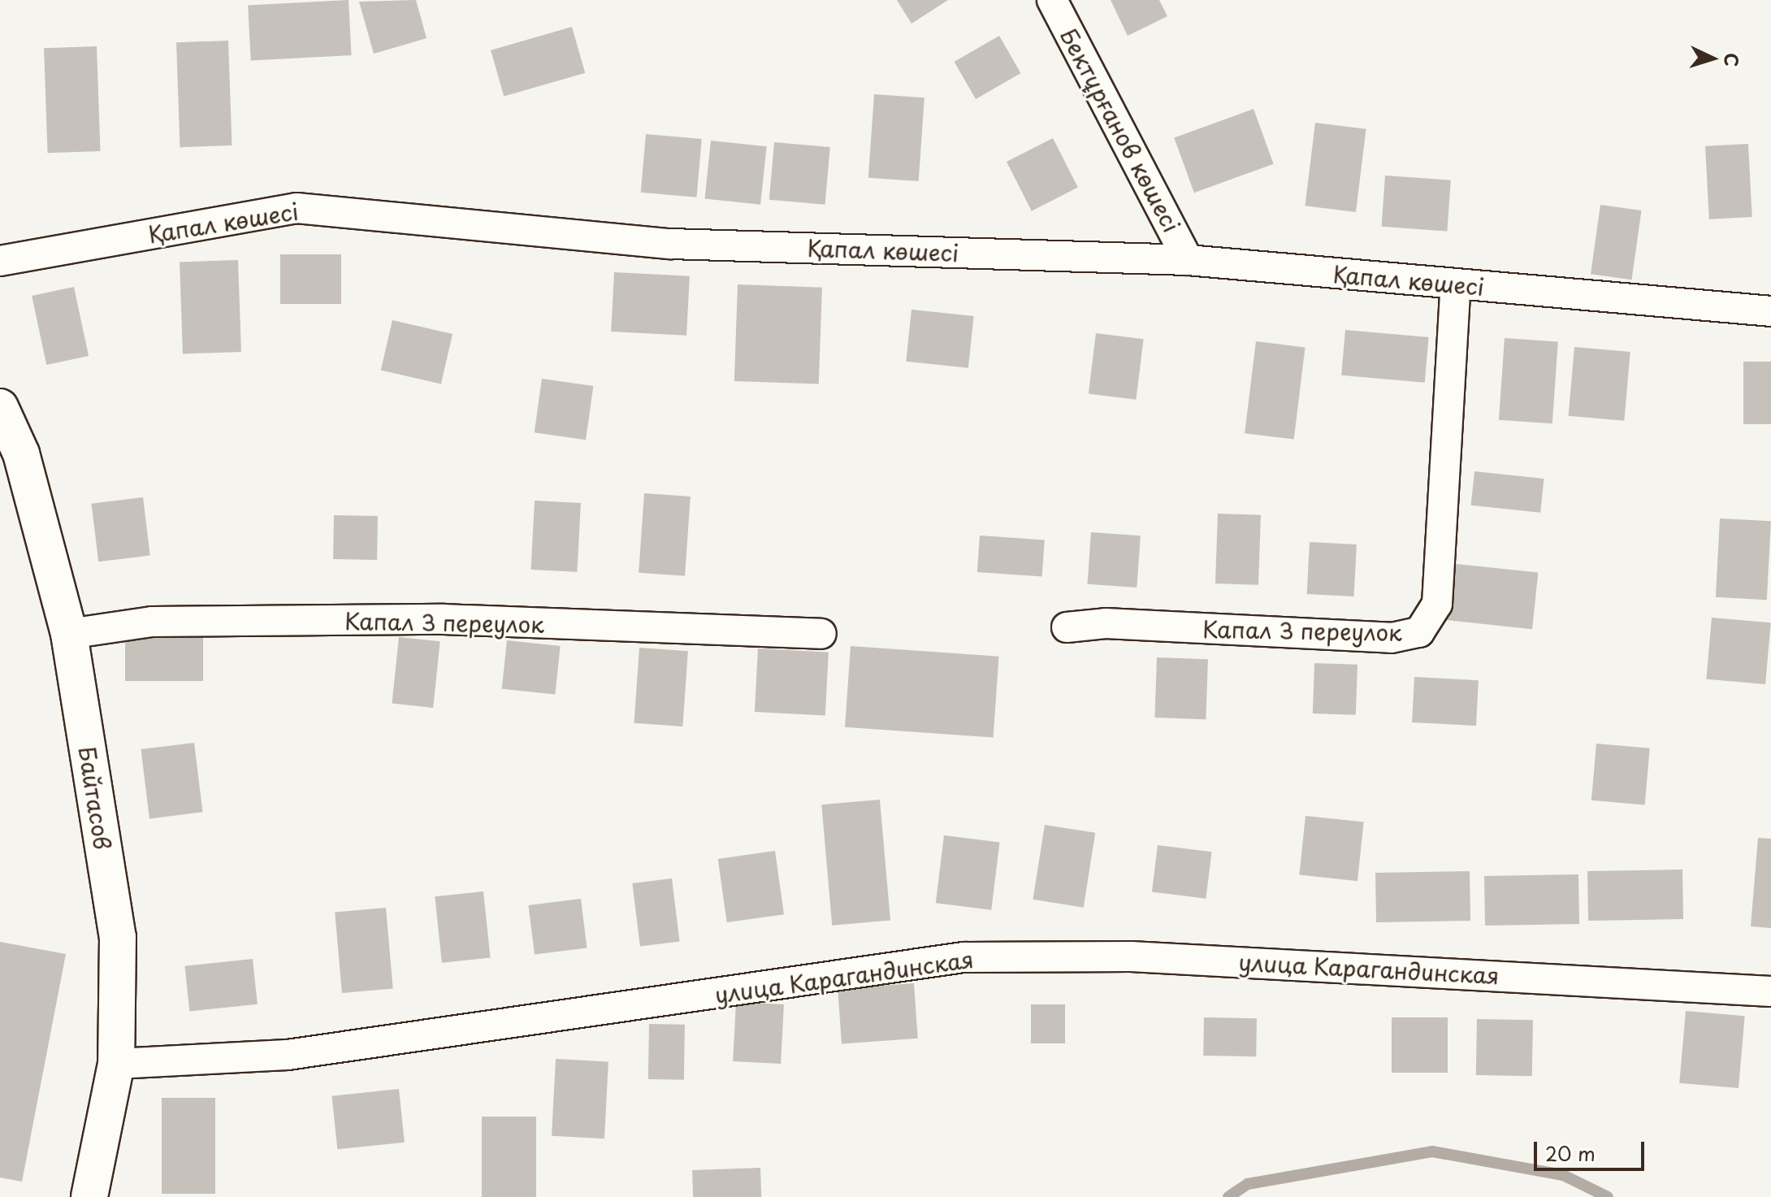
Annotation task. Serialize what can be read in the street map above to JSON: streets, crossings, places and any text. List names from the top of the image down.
{
  "streets": {
    "street": [
      "Бектұрғанов көшесі",
      "Қапал көшесі",
      "Капал 3 переулок",
      "Байтасов",
      "улица Карагандинская"
    ]
  },
  "crossings": [
    ["Бектұрғанов көшесі", "Қапал көшесі"],
    ["Қапал көшесі", "Капал 3 переулок"],
    ["Капал 3 переулок", "Байтасов"],
    ["Байтасов", "улица Карагандинская"]
  ],
  "scale_bar": "20 m",
  "north": "right"
}
